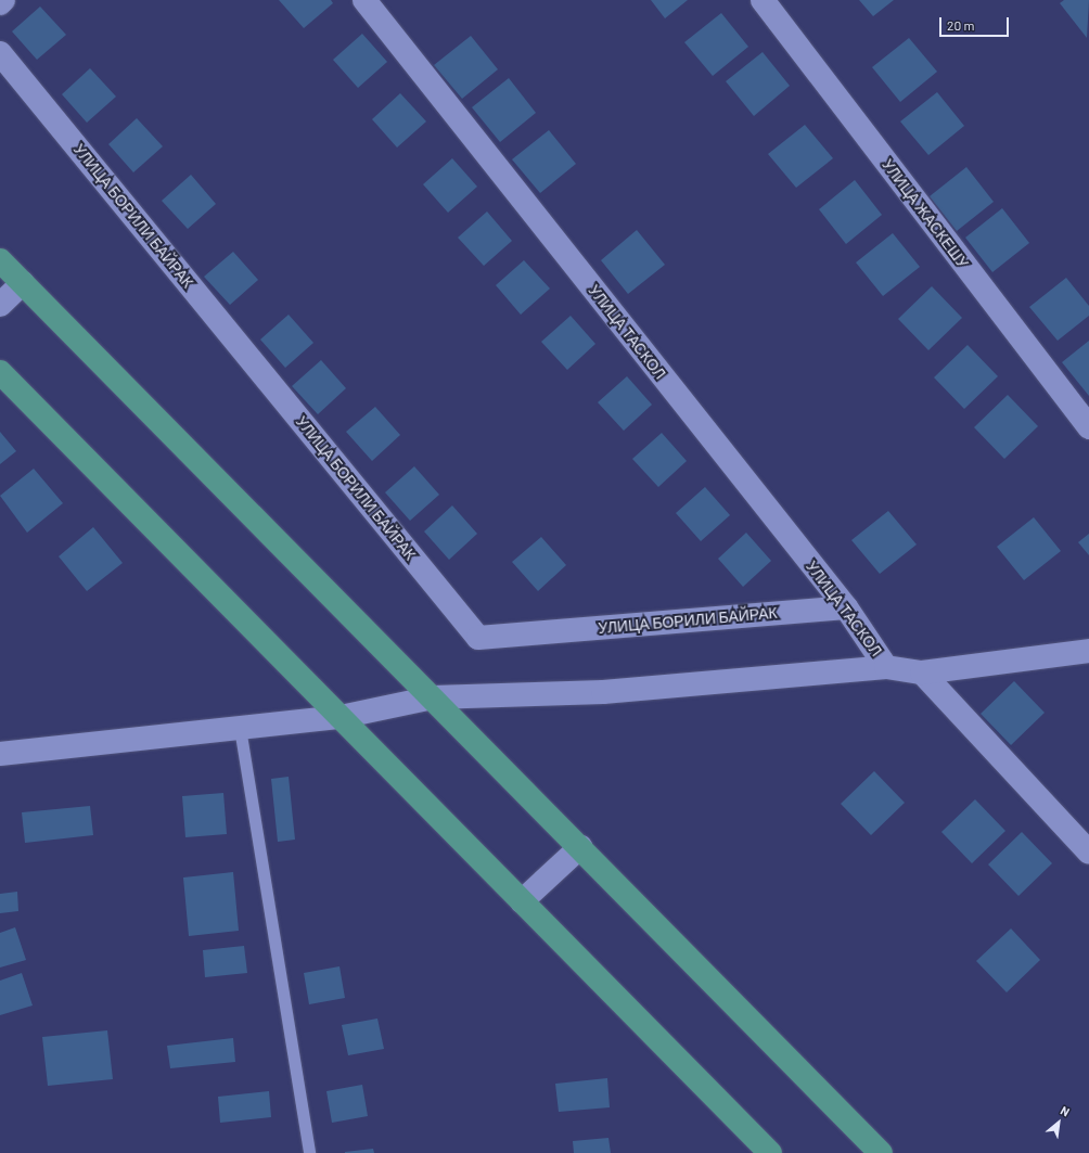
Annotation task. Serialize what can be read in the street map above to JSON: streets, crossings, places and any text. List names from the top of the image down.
{
  "streets": {
    "street": ["УЛИЦА ЖАСКЕШУ", "УЛИЦА БОРИЛИ БАЙРАК", "УЛИЦА ТАСКОЛ"]
  },
  "crossings": [
    ["УЛИЦА БОРИЛИ БАЙРАК", "УЛИЦА ТАСКОЛ"]
  ],
  "scale_bar": "20 m",
  "north": "top right"
}
